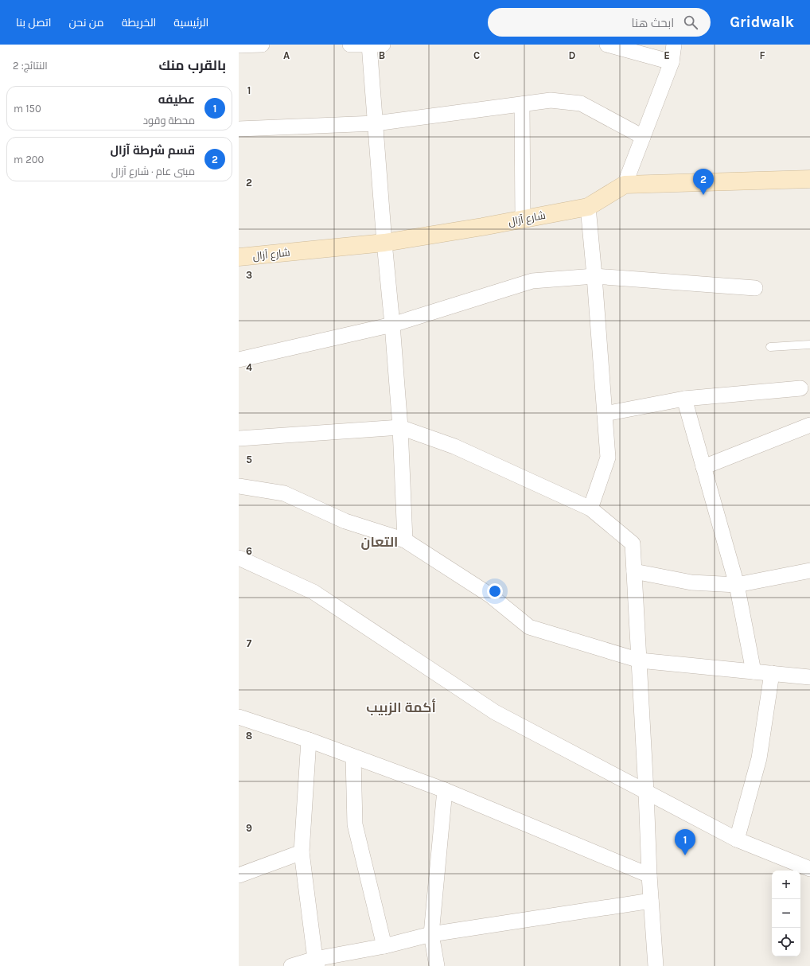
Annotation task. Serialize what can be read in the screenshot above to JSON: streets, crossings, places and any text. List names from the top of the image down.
{
  "streets": {
    "street": ["شارع آزال"]
  },
  "districts": ["التعان", "أكمة الزبيب"],
  "page": {
    "header": "Gridwalk",
    "search": "ابحث هنا",
    "nav": [
      "الرئيسية",
      "الخريطة",
      "من نحن",
      "اتصل بنا"
    ],
    "heading": ["بالقرب منك", "النتائج: 2"],
    "list": [
      {
        "mark": "1",
        "name": "عطيفه",
        "note": "محطة وقود",
        "value": "150 m"
      },
      {
        "mark": "2",
        "name": "قسم شرطة آزال",
        "note": "مبنى عام · شارع آزال",
        "value": "200 m"
      }
    ],
    "pins": ["2", "1"],
    "map_buttons": ["+", "−"]
  },
  "grid": {
    "columns": [
      "A",
      "B",
      "C",
      "D",
      "E",
      "F"
    ],
    "rows": [
      "1",
      "2",
      "3",
      "4",
      "5",
      "6",
      "7",
      "8",
      "9"
    ]
  }
}
